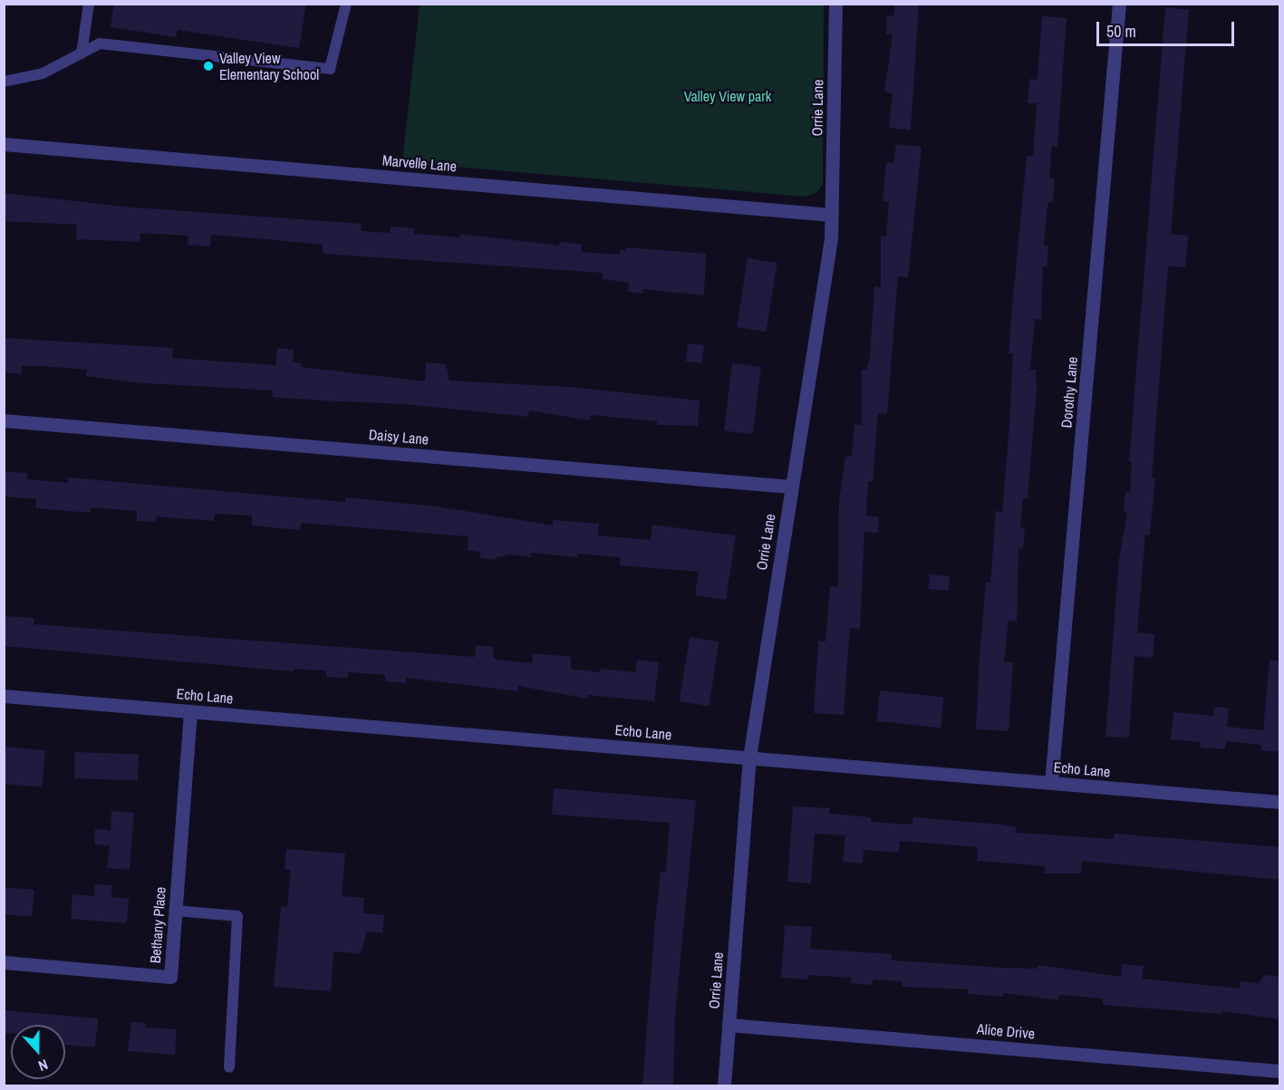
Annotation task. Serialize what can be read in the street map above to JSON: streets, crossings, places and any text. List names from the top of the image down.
{
  "streets": {
    "street": [
      "Orrie Lane",
      "Marvelle Lane",
      "Dorothy Lane",
      "Daisy Lane",
      "Echo Lane",
      "Bethany Place",
      "Alice Drive"
    ]
  },
  "crossings": [
    ["Orrie Lane", "Marvelle Lane"],
    ["Orrie Lane", "Daisy Lane"],
    ["Orrie Lane", "Echo Lane"],
    ["Orrie Lane", "Alice Drive"],
    ["Dorothy Lane", "Echo Lane"],
    ["Echo Lane", "Bethany Place"]
  ],
  "parks": ["Valley View park"],
  "places": ["Valley View Elementary School"],
  "scale_bar": "50 m",
  "north": "bottom"
}
